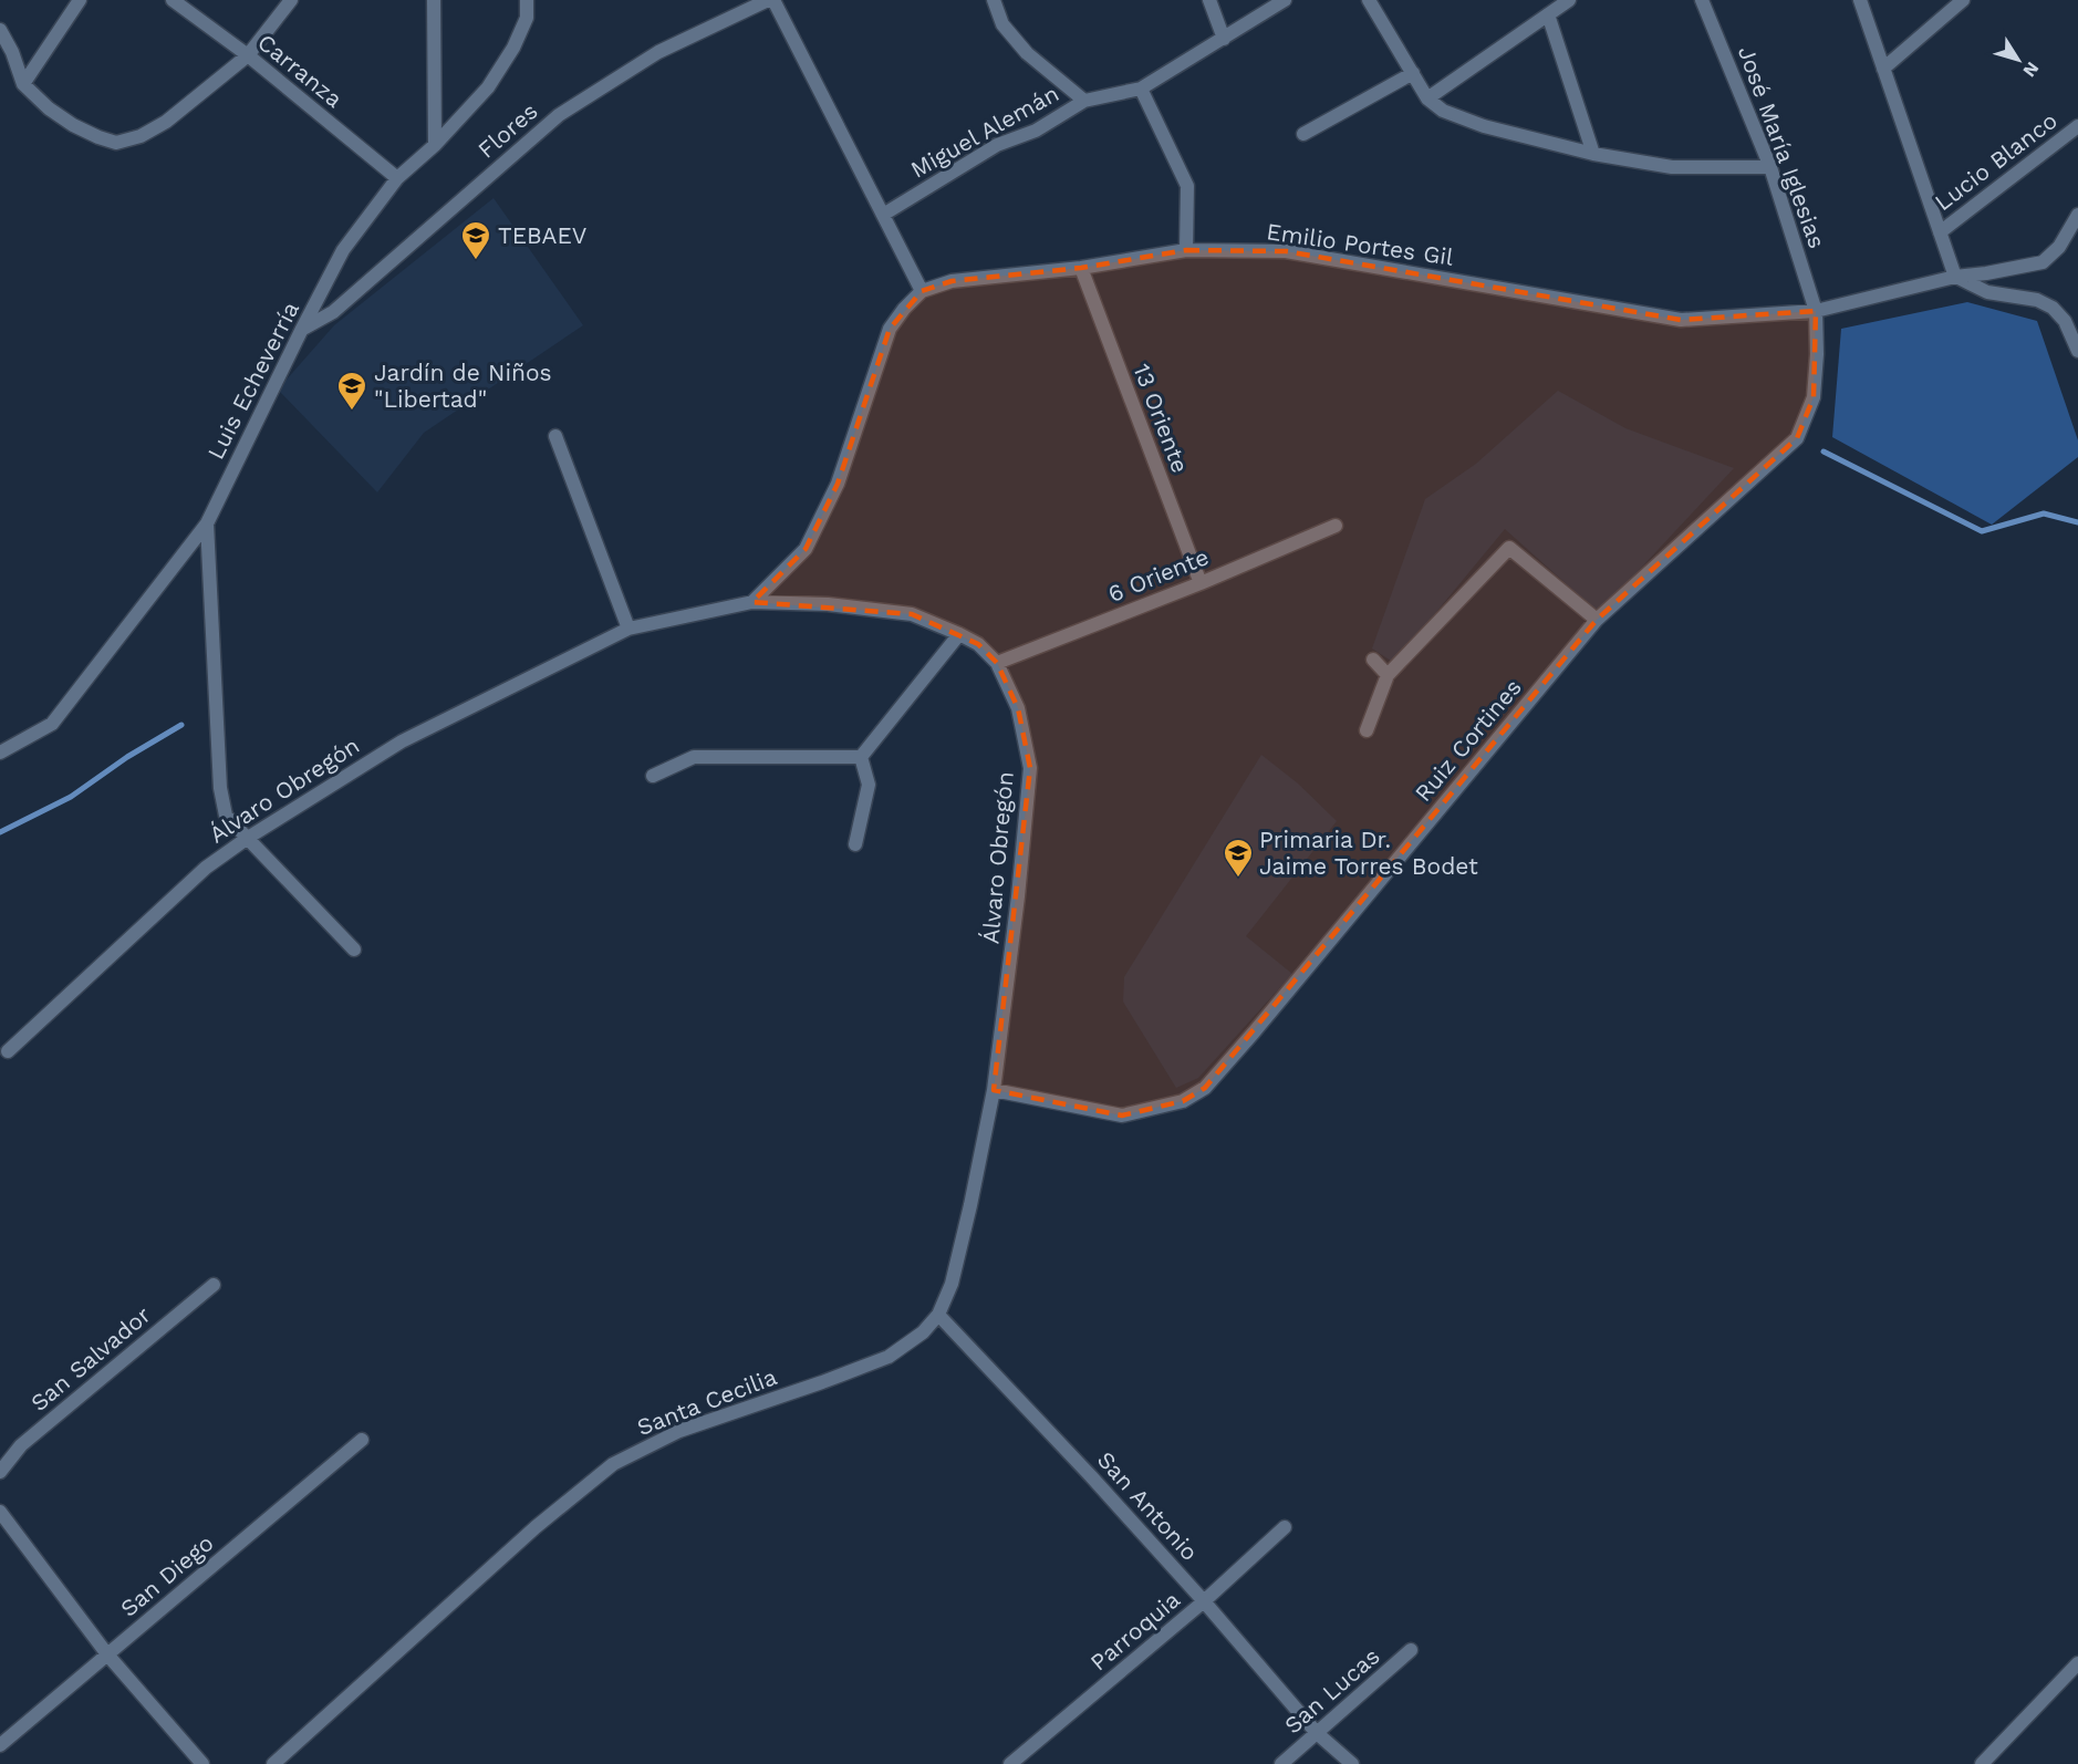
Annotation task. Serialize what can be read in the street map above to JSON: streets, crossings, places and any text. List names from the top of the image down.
{
  "streets": {
    "street": [
      "Carranza",
      "Flores",
      "Miguel Alemán",
      "José María Iglesias",
      "Lucio Blanco",
      "Emilio Portes Gil",
      "Luis Echeverría",
      "13 Oriente",
      "6 Oriente",
      "Ruiz Cortines",
      "Álvaro Obregón",
      "San Salvador",
      "Santa Cecilia",
      "San Antonio",
      "San Diego",
      "Parroquia",
      "San Lucas"
    ]
  },
  "crossings": [
    ["Carranza", "Luis Echeverría"],
    ["Flores", "Luis Echeverría"],
    ["José María Iglesias", "Emilio Portes Gil"],
    ["José María Iglesias", "Ruiz Cortines"],
    ["Emilio Portes Gil", "13 Oriente"],
    ["Emilio Portes Gil", "Ruiz Cortines"],
    ["Luis Echeverría", "Álvaro Obregón"],
    ["13 Oriente", "6 Oriente"],
    ["6 Oriente", "Álvaro Obregón"],
    ["Ruiz Cortines", "Álvaro Obregón"],
    ["Ruiz Cortines", "Santa Cecilia"],
    ["Álvaro Obregón", "Santa Cecilia"],
    ["Santa Cecilia", "San Antonio"],
    ["San Antonio", "Parroquia"],
    ["San Antonio", "San Lucas"]
  ],
  "places": {
    "school or university": ["TEBAEV", "Jardín de Niños \"Libertad\"", "Primaria Dr. Jaime Torres Bodet"]
  },
  "north": "bottom right"
}
